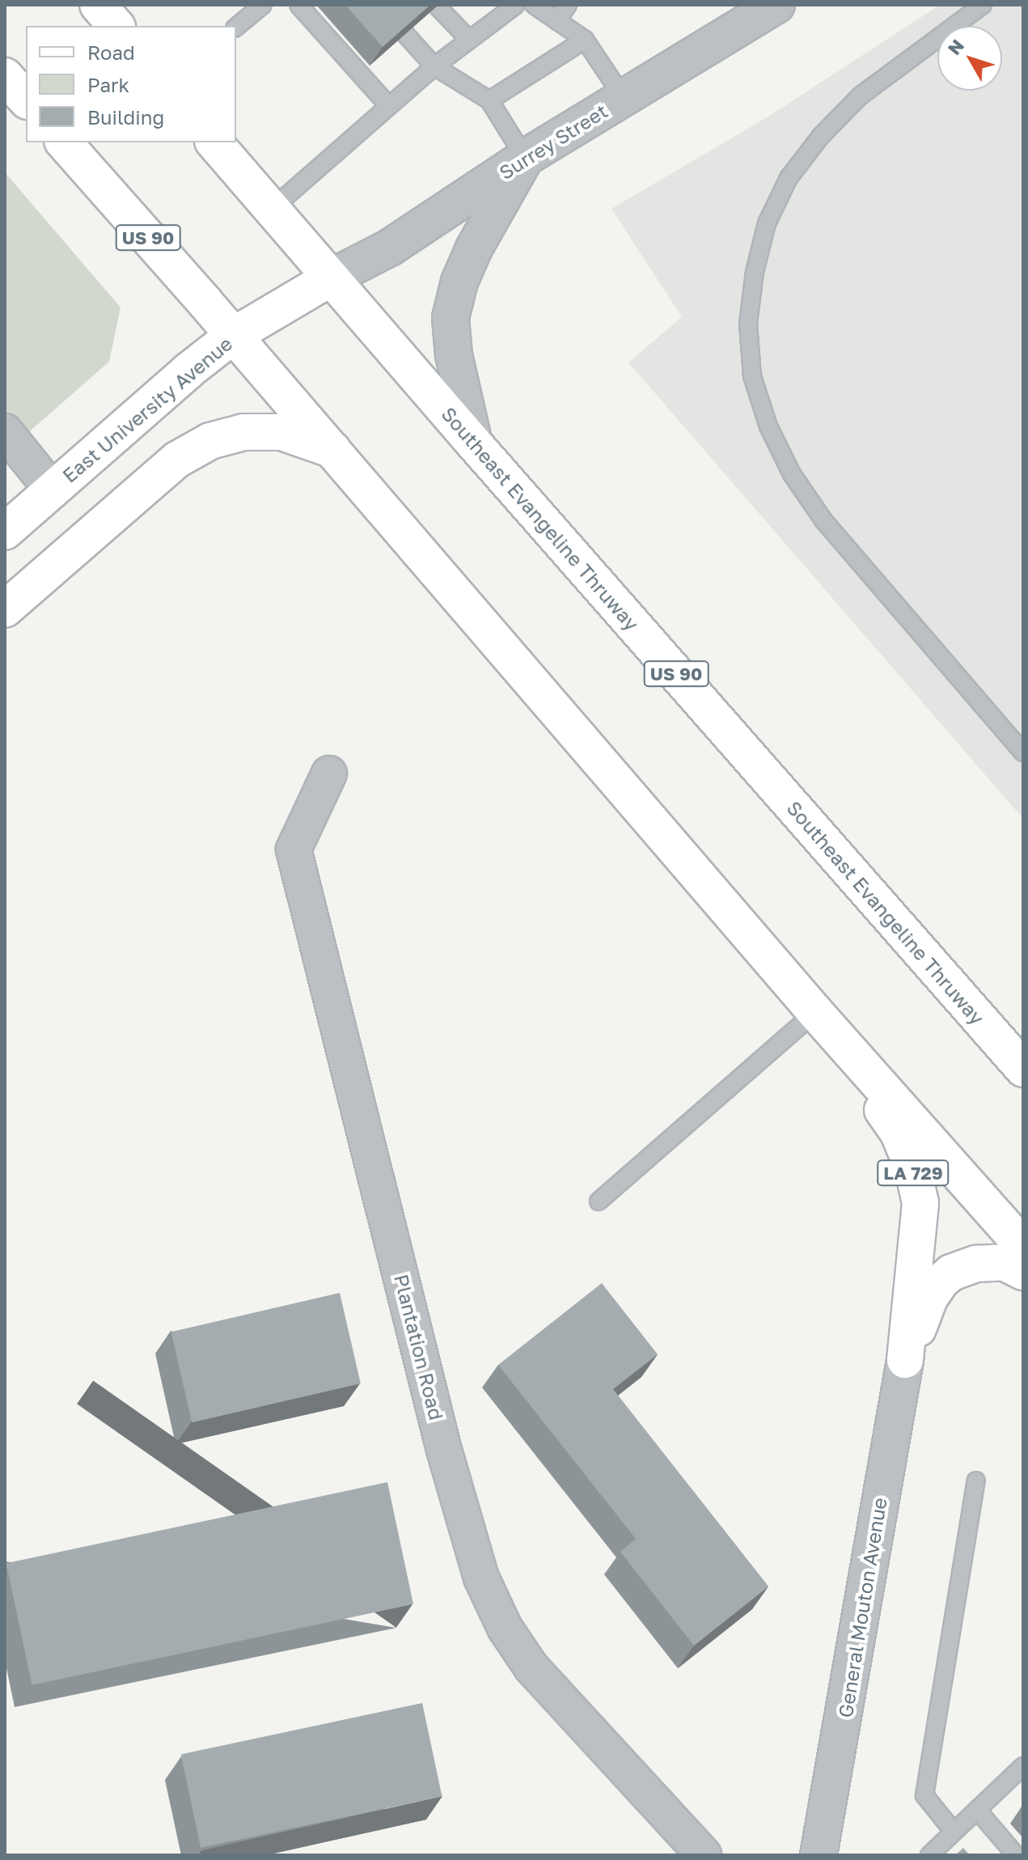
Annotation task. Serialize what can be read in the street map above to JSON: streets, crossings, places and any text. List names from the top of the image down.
{
  "streets": {
    "main road": [
      "US 90",
      "East University Avenue",
      "Southeast Evangeline Thruway",
      "LA 729"
    ],
    "street": ["Surrey Street", "Plantation Road", "General Mouton Avenue"]
  },
  "crossings": [
    ["Surrey Street", "East University Avenue"],
    ["Surrey Street", "Southeast Evangeline Thruway"],
    ["US 90", "East University Avenue"],
    ["US 90", "LA 729"],
    ["East University Avenue", "Southeast Evangeline Thruway"],
    ["LA 729", "General Mouton Avenue"]
  ],
  "legend": ["Road", "Park", "Building"],
  "north": "top left"
}
